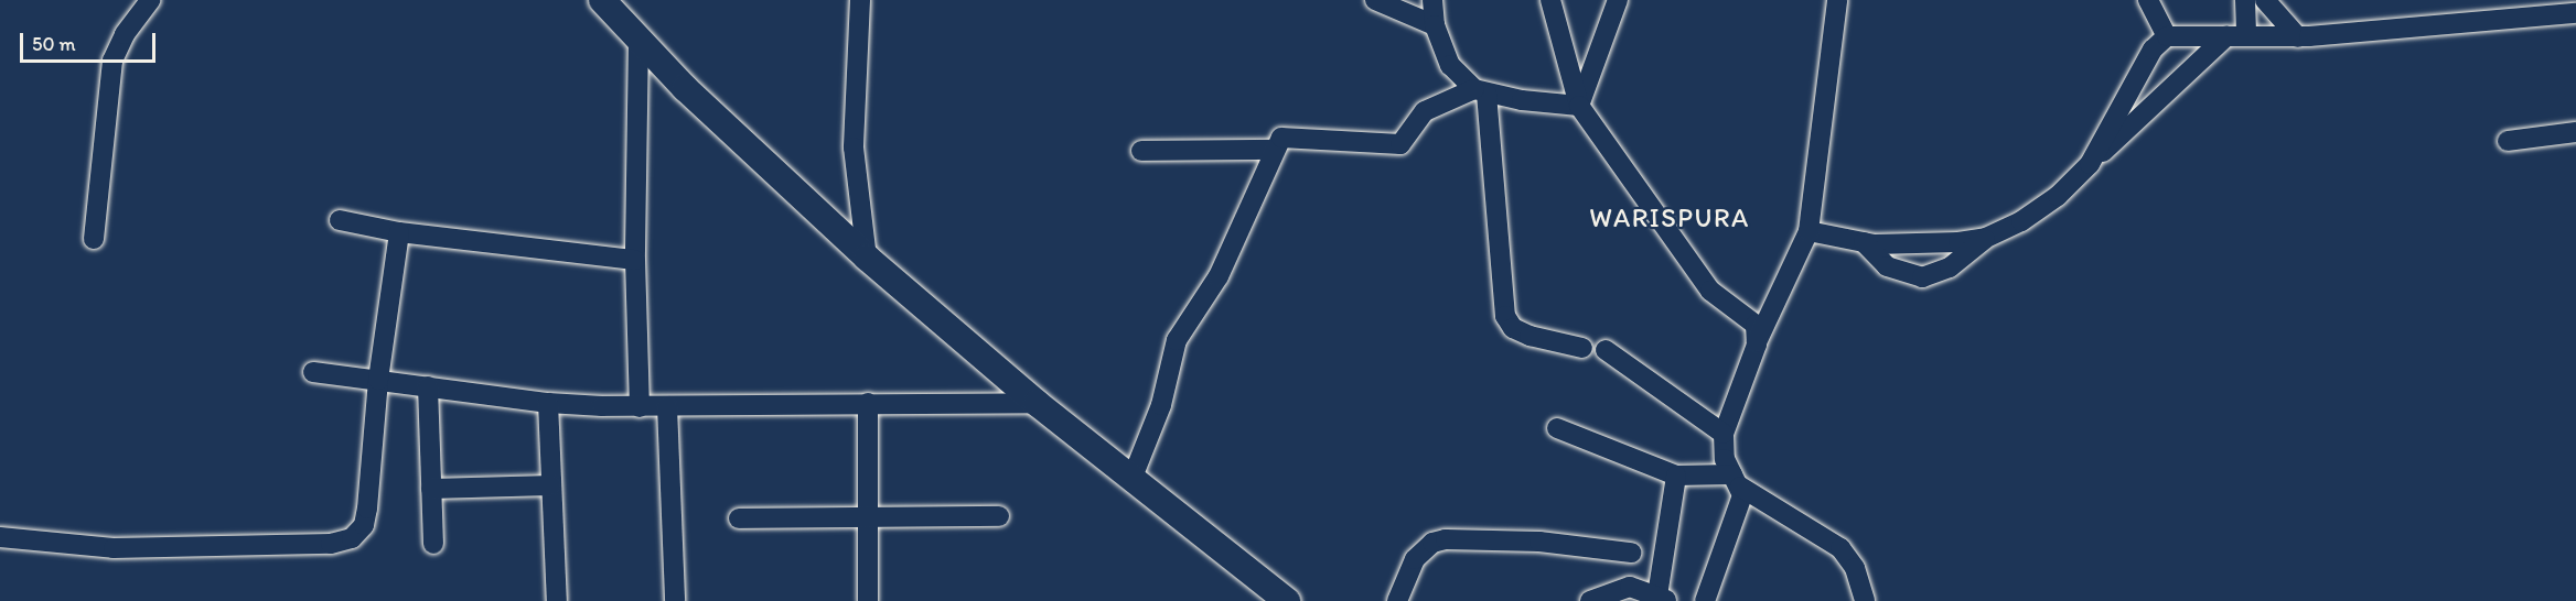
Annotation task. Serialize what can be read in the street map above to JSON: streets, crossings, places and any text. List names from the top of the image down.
{
  "districts": ["WARISPURA"],
  "scale_bar": "50 m"
}
